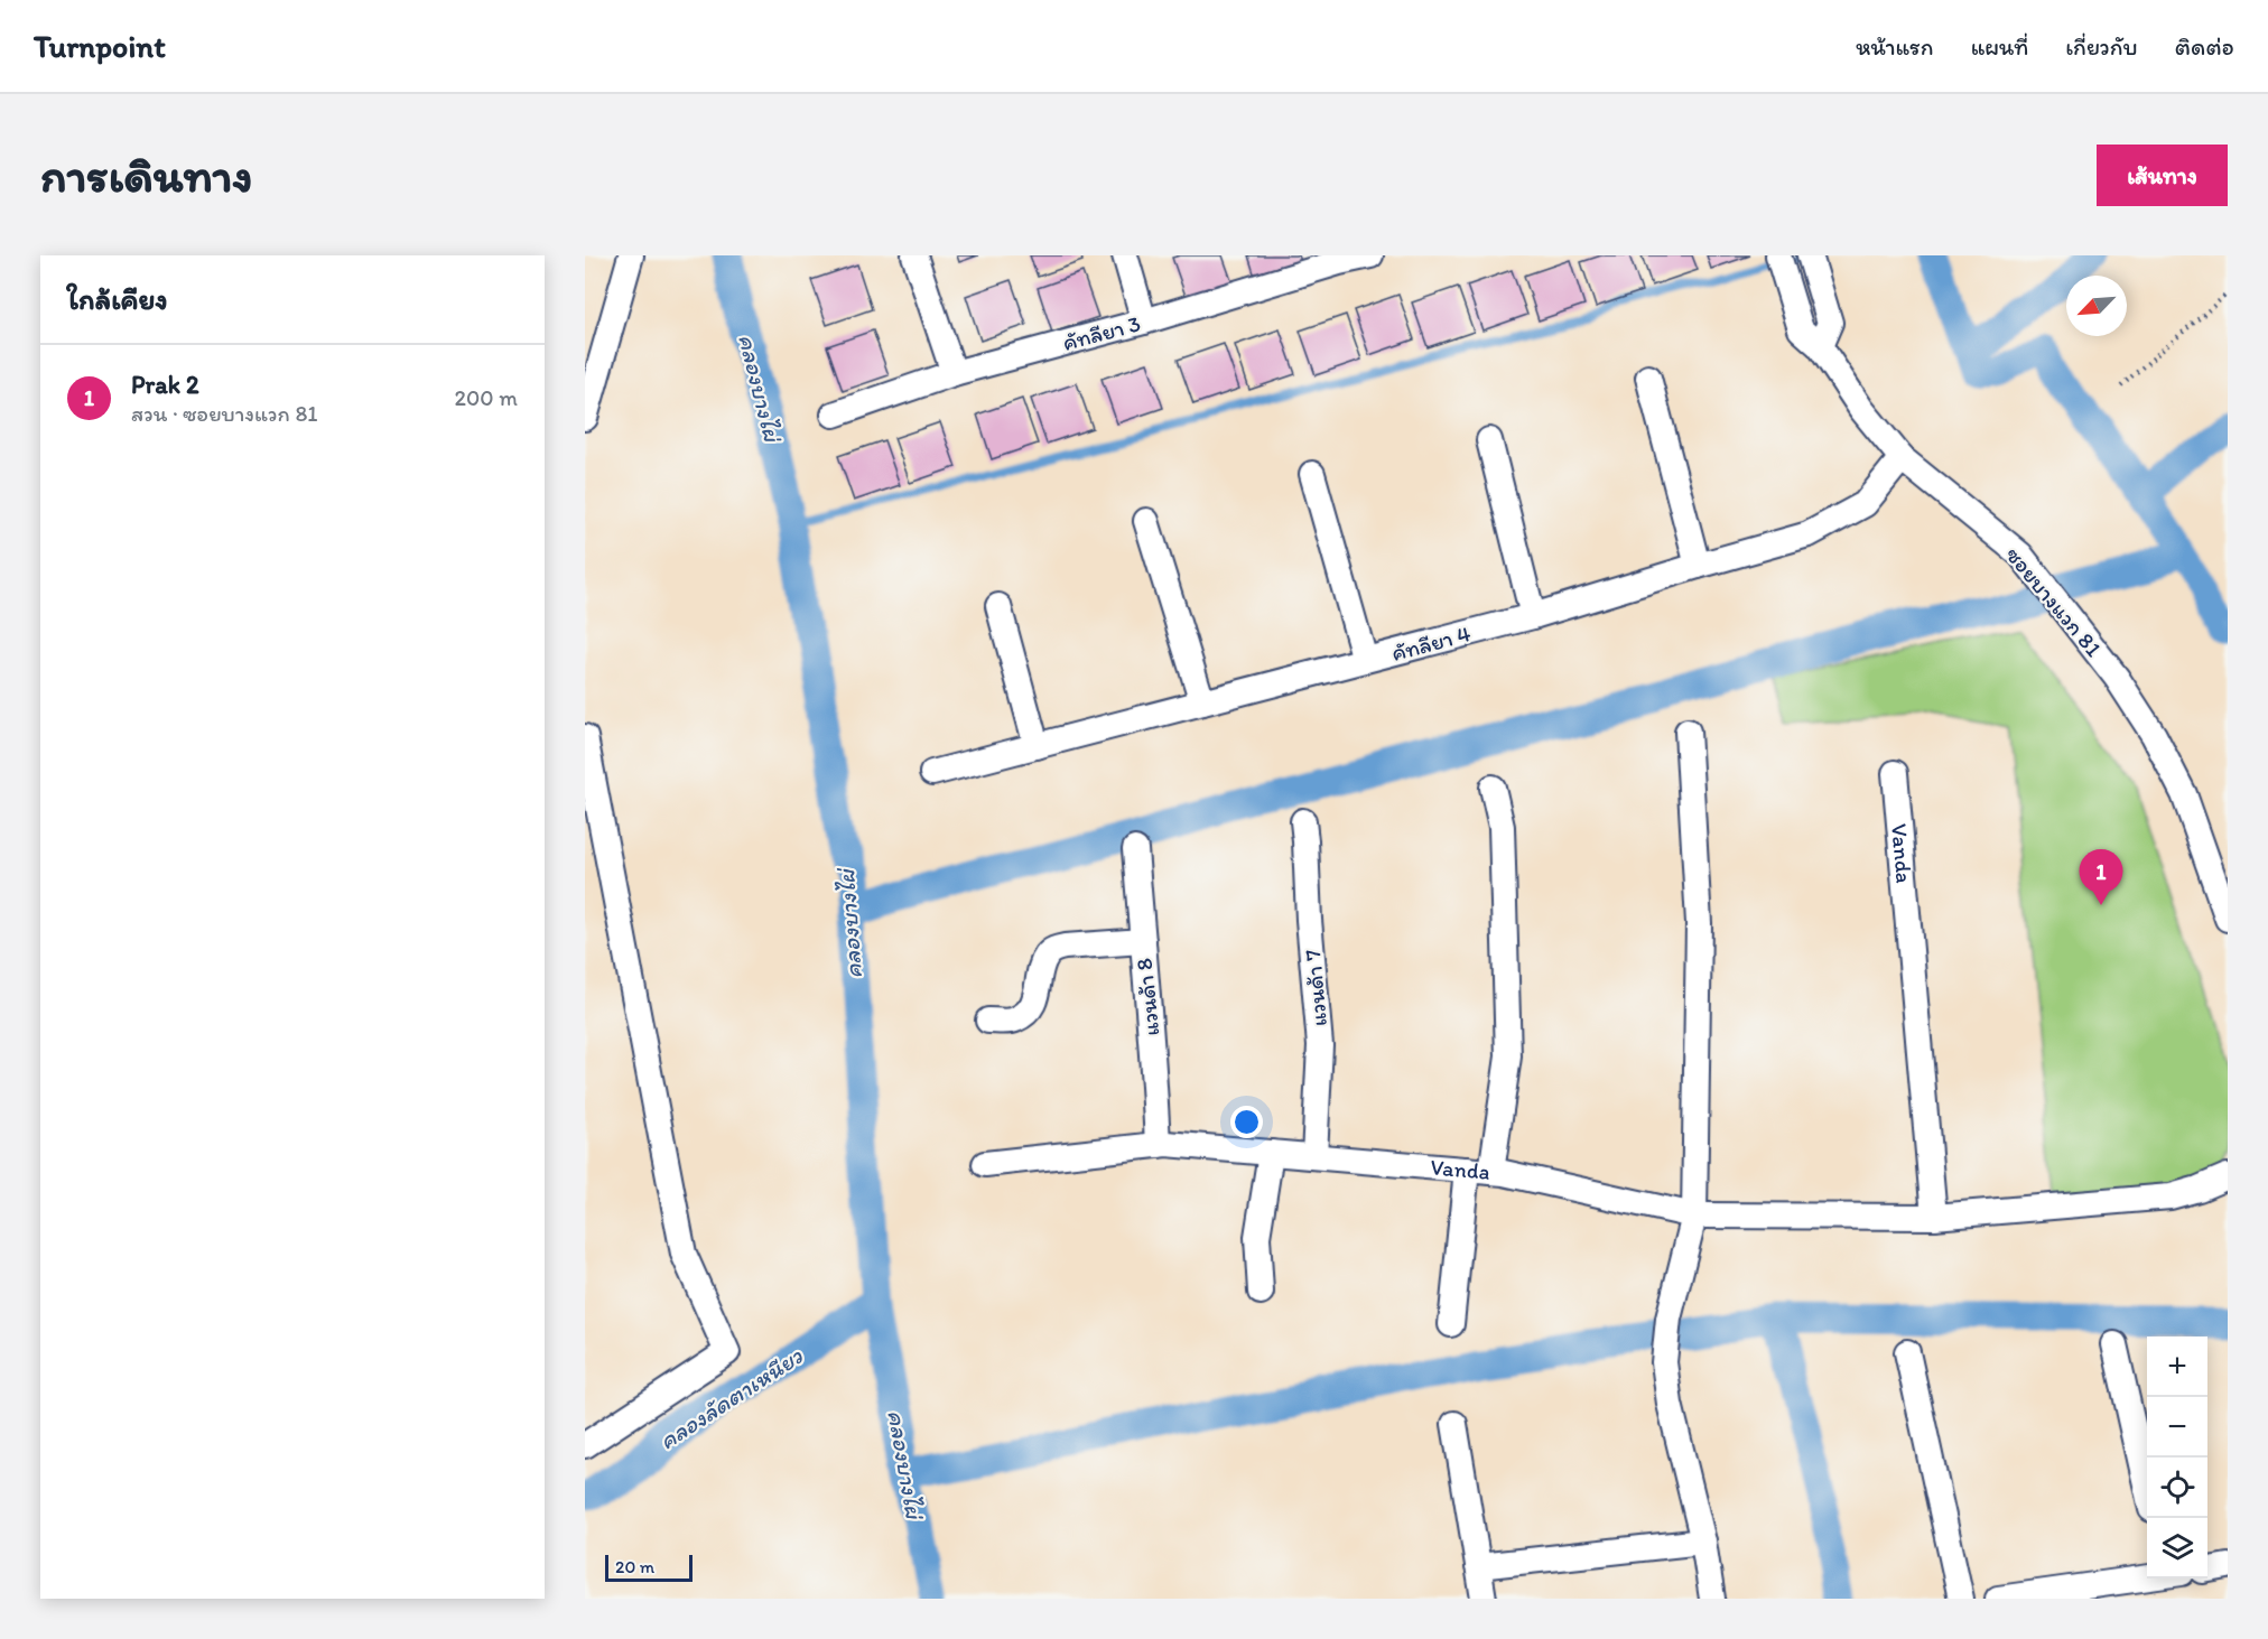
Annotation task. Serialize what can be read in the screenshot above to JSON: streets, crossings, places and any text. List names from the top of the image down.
{
  "streets": {
    "street": [
      "คัทลียา 3",
      "ซอยบางแวก 81",
      "คัทลียา 4",
      "Vanda",
      "แวนด้า 7",
      "แวนด้า 8"
    ]
  },
  "crossings": [
    ["ซอยบางแวก 81", "คัทลียา 4"],
    ["Vanda", "แวนด้า 7"],
    ["Vanda", "แวนด้า 8"]
  ],
  "water": ["คลองบางไผ่", "คลองลัดตาเหนียว"],
  "scale_bar": "20 m",
  "north": "bottom left",
  "page": {
    "header": "Turnpoint",
    "nav": [
      "หน้าแรก",
      "แผนที่",
      "เกี่ยวกับ",
      "ติดต่อ"
    ],
    "buttons": "เส้นทาง",
    "title": "การเดินทาง",
    "heading": "ใกล้เคียง",
    "list": [
      {
        "mark": "1",
        "name": "Prak 2",
        "note": "สวน · ซอยบางแวก 81",
        "value": "200 m"
      }
    ],
    "pins": "1",
    "map_buttons": ["+", "−"],
    "scale": "20 m"
  }
}
